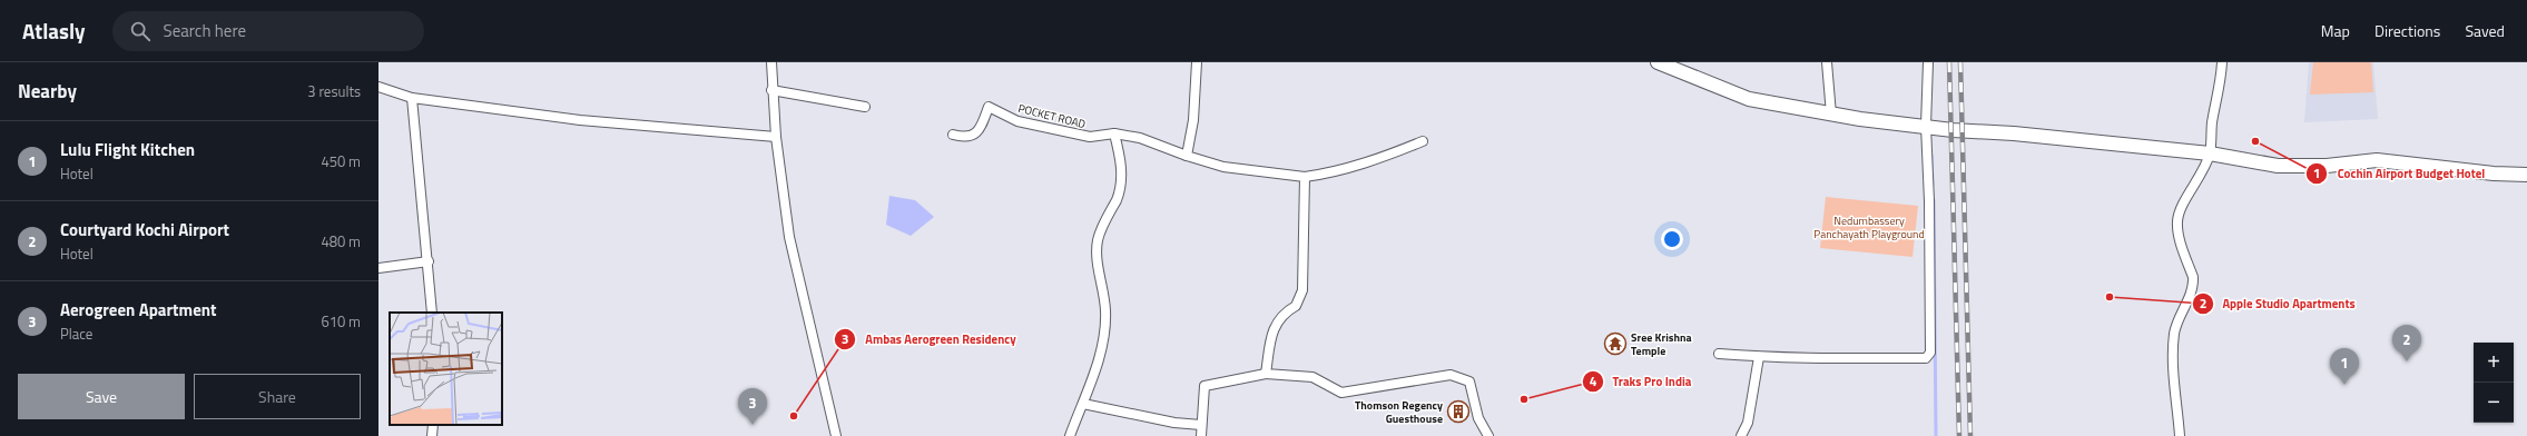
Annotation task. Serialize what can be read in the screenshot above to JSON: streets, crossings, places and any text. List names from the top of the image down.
{
  "streets": {
    "street": ["POCKET ROAD"]
  },
  "parks": ["Nedumbassery Panchayath Playground"],
  "places": {
    "other": [
      "Cochin Airport Budget Hotel",
      "Apple Studio Apartments",
      "Traks Pro India",
      "Ambas Aerogreen Residency"
    ],
    "temple": ["Sree Krishna Temple"],
    "building": ["Thomson Regency Guesthouse"]
  },
  "page": {
    "header": "Atlasly",
    "search": "Search here",
    "nav": ["Map", "Directions", "Saved"],
    "heading": ["Nearby", "3 results"],
    "list": [
      {
        "mark": "1",
        "name": "Lulu Flight Kitchen",
        "note": "Hotel",
        "value": "450 m"
      },
      {
        "mark": "2",
        "name": "Courtyard Kochi Airport",
        "note": "Hotel",
        "value": "480 m"
      },
      {
        "mark": "3",
        "name": "Aerogreen Apartment",
        "note": "Place",
        "value": "610 m"
      }
    ],
    "pins": ["2", "1", "3"],
    "map_buttons": ["+", "−"],
    "buttons": ["Save", "Share"]
  }
}
